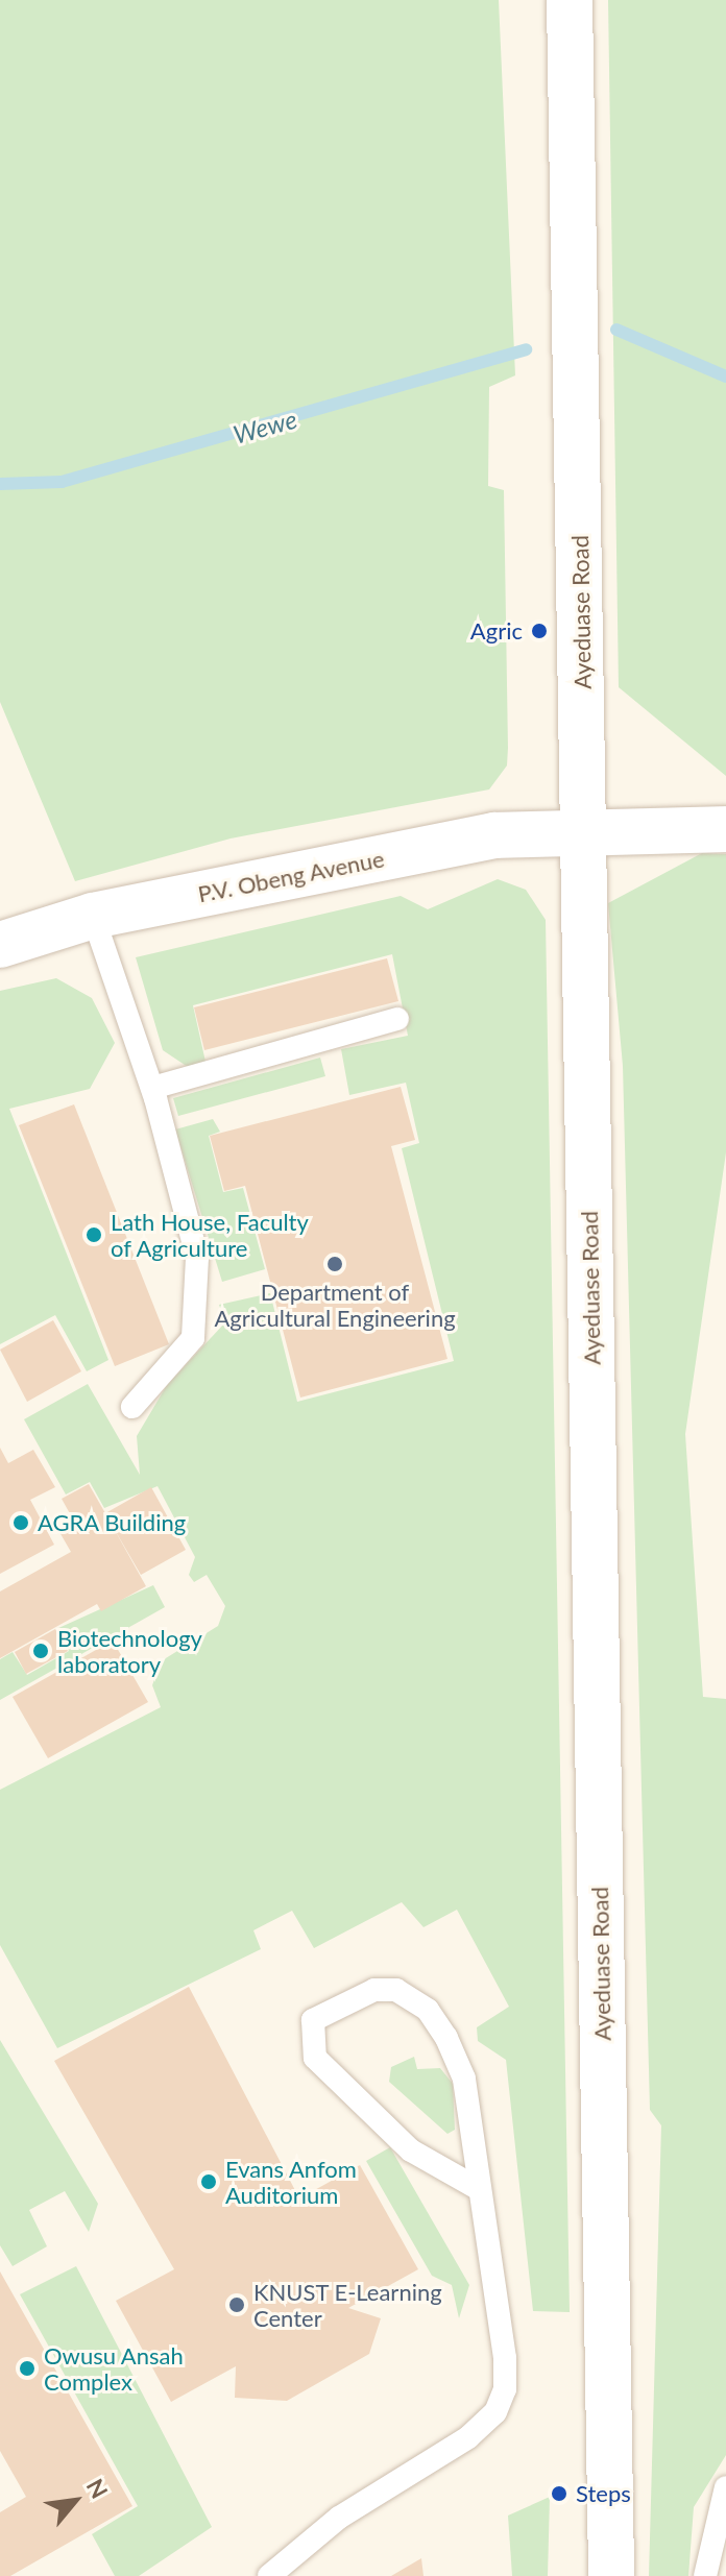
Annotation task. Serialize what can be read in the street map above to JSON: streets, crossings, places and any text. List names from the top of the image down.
{
  "streets": {
    "street": ["Ayeduase Road", "P.V. Obeng Avenue"]
  },
  "crossings": [
    ["Ayeduase Road", "P.V. Obeng Avenue"]
  ],
  "water": ["Wewe"],
  "places": [
    "Agric",
    "Lath House, Faculty of Agriculture",
    "Department of Agricultural Engineering",
    "AGRA Building",
    "Biotechnology laboratory",
    "Evans Anfom Auditorium",
    "KNUST E-Learning Center",
    "Owusu Ansah Complex",
    "Steps"
  ],
  "north": "top right"
}
